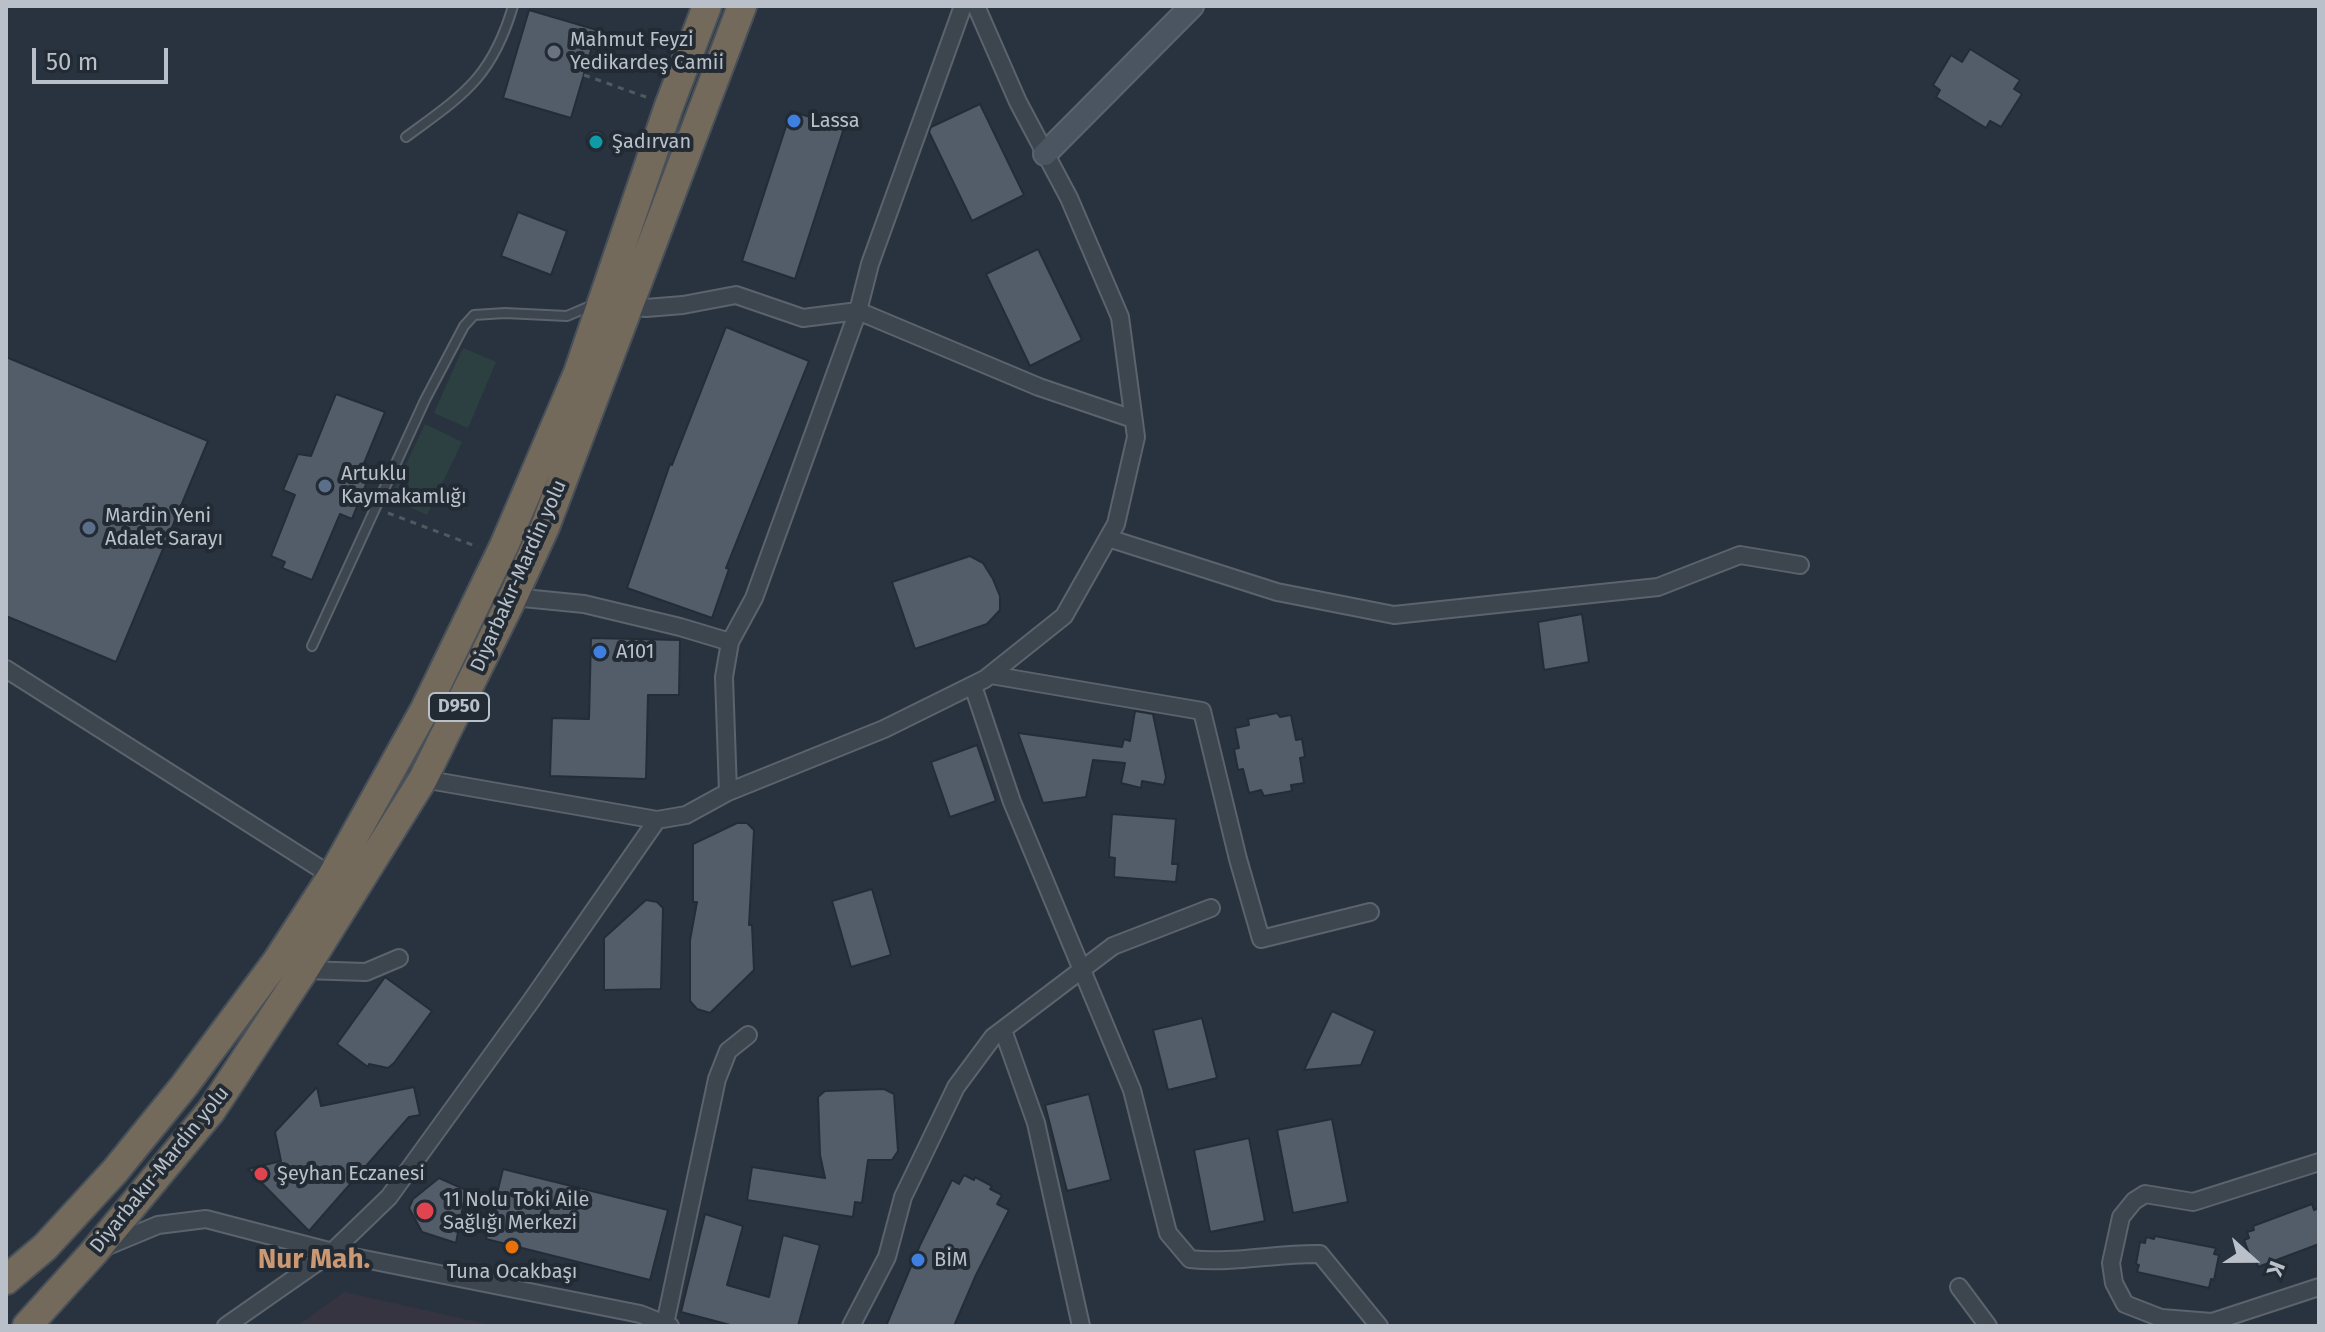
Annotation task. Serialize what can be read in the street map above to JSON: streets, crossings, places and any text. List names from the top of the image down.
{
  "streets": {
    "highway": ["Diyarbakır-Mardin yolu", "D950"]
  },
  "districts": ["Nur Mah."],
  "places": [
    "Mahmut Feyzi Yedikardeş Camii",
    "Lassa",
    "Şadırvan",
    "Artuklu Kaymakamlığı",
    "Mardin Yeni Adalet Sarayı",
    "A101",
    "Şeyhan Eczanesi",
    "11 Nolu Toki Aile Sağlığı Merkezi",
    "Tuna Ocakbaşı",
    "BİM"
  ],
  "scale_bar": "50 m",
  "north": "right"
}
